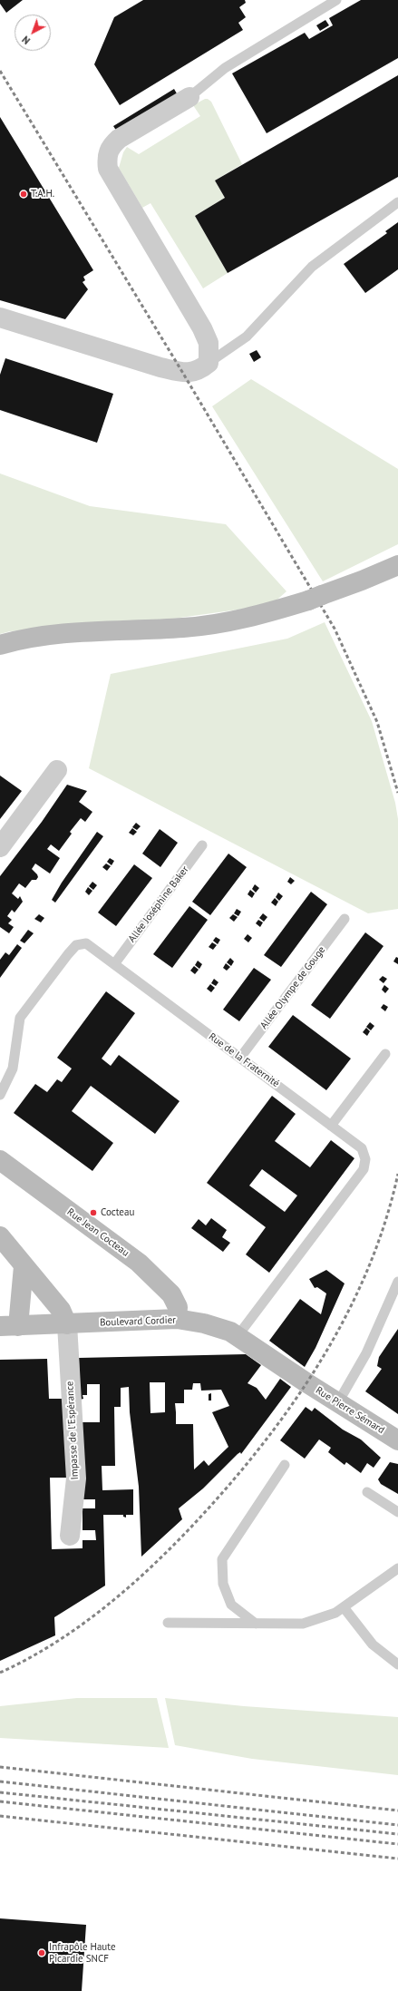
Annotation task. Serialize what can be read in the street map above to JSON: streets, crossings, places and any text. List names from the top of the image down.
{
  "streets": {
    "main road": ["Rue Jean Cocteau", "Boulevard Cordier", "Rue Pierre Sémard"],
    "street": ["Impasse de l'Espérance"],
    "lane": ["Allée Joséphine Baker", "Allée Olympe de Gouge", "Rue de la Fraternité"]
  },
  "crossings": [
    ["Allée Joséphine Baker", "Rue de la Fraternité"],
    ["Allée Olympe de Gouge", "Rue de la Fraternité"],
    ["Rue de la Fraternité", "Boulevard Cordier"],
    ["Rue Jean Cocteau", "Boulevard Cordier"],
    ["Boulevard Cordier", "Rue Pierre Sémard"],
    ["Boulevard Cordier", "Impasse de l'Espérance"]
  ],
  "places": ["T.A.H.", "Cocteau", "Infrapôle Haute Picardie SNCF"],
  "north": "bottom left"
}
